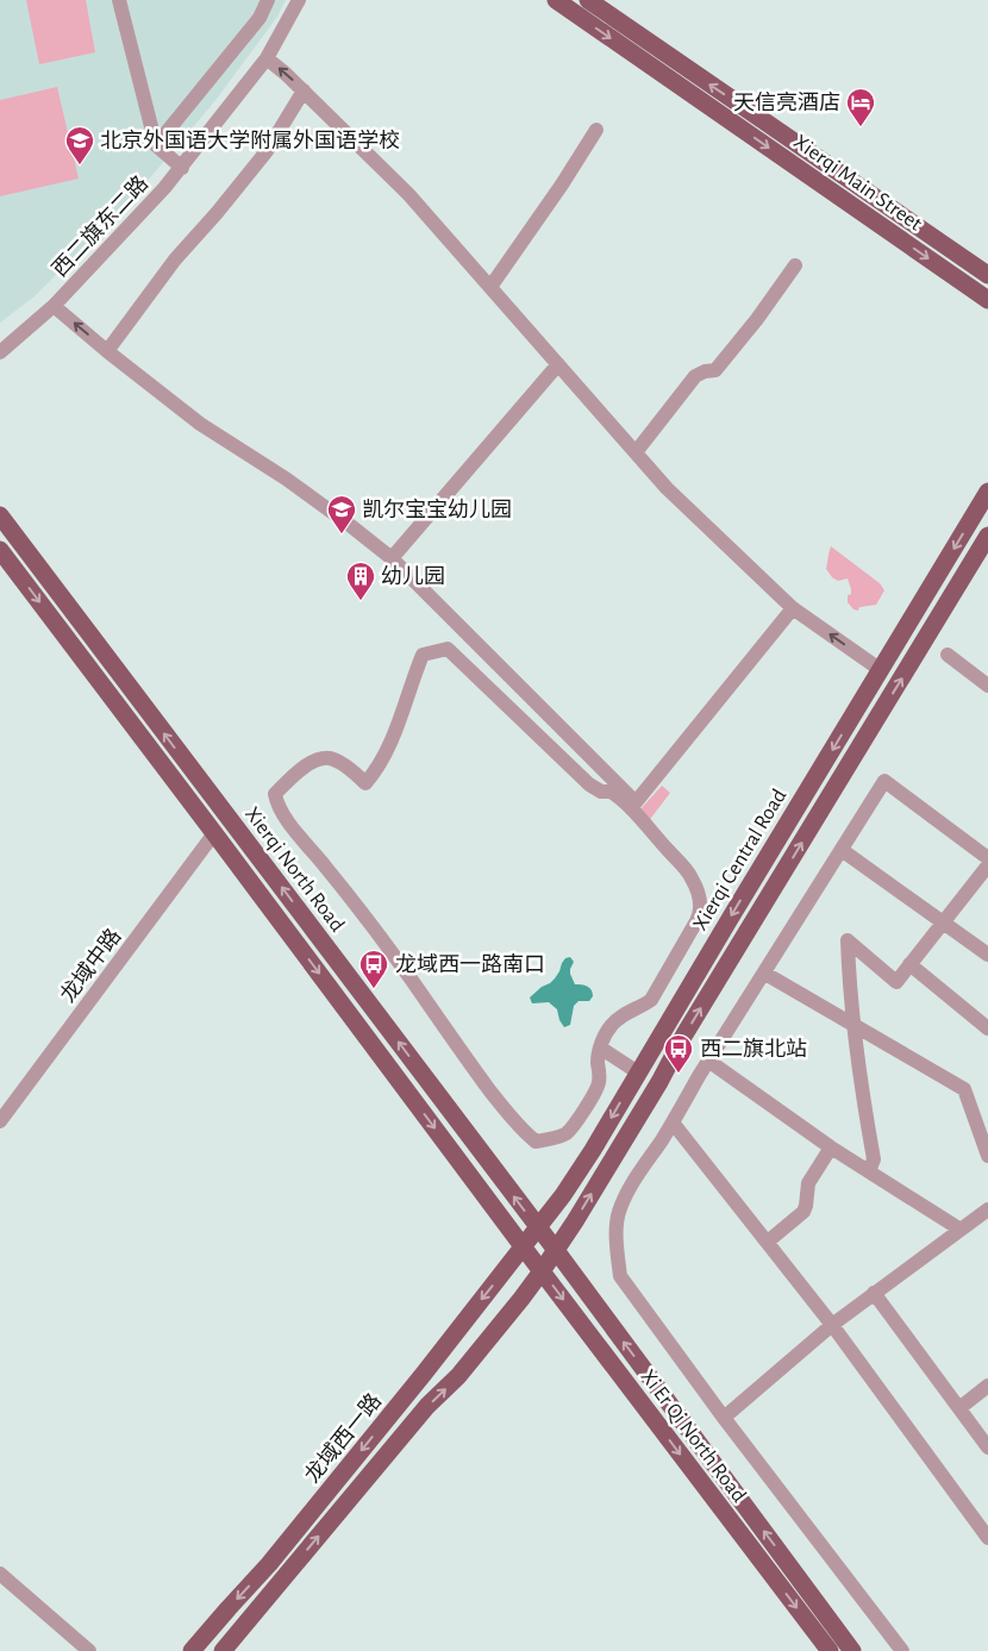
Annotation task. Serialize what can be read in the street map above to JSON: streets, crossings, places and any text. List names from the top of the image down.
{
  "streets": {
    "main road": [
      "Xierqi Main Street",
      "Xierqi Central Road",
      "Xierqi North Road",
      "Xi Er Qi North Road",
      "龙域西一路"
    ],
    "street": ["西二旗东二路", "龙域中路"]
  },
  "crossings": [
    ["Xierqi Central Road", "Xierqi North Road"],
    ["Xierqi Central Road", "Xi Er Qi North Road"],
    ["Xierqi Central Road", "龙域西一路"],
    ["Xierqi North Road", "龙域中路"],
    ["Xierqi North Road", "Xi Er Qi North Road"],
    ["Xierqi North Road", "龙域西一路"],
    ["Xi Er Qi North Road", "龙域西一路"]
  ],
  "places": {
    "hotel": ["天信亮酒店"],
    "school or university": ["北京外国语大学附属外国语学校", "凯尔宝宝幼儿园"],
    "building": ["幼儿园"],
    "bus stop": ["龙域西一路南口", "西二旗北站"]
  }
}
